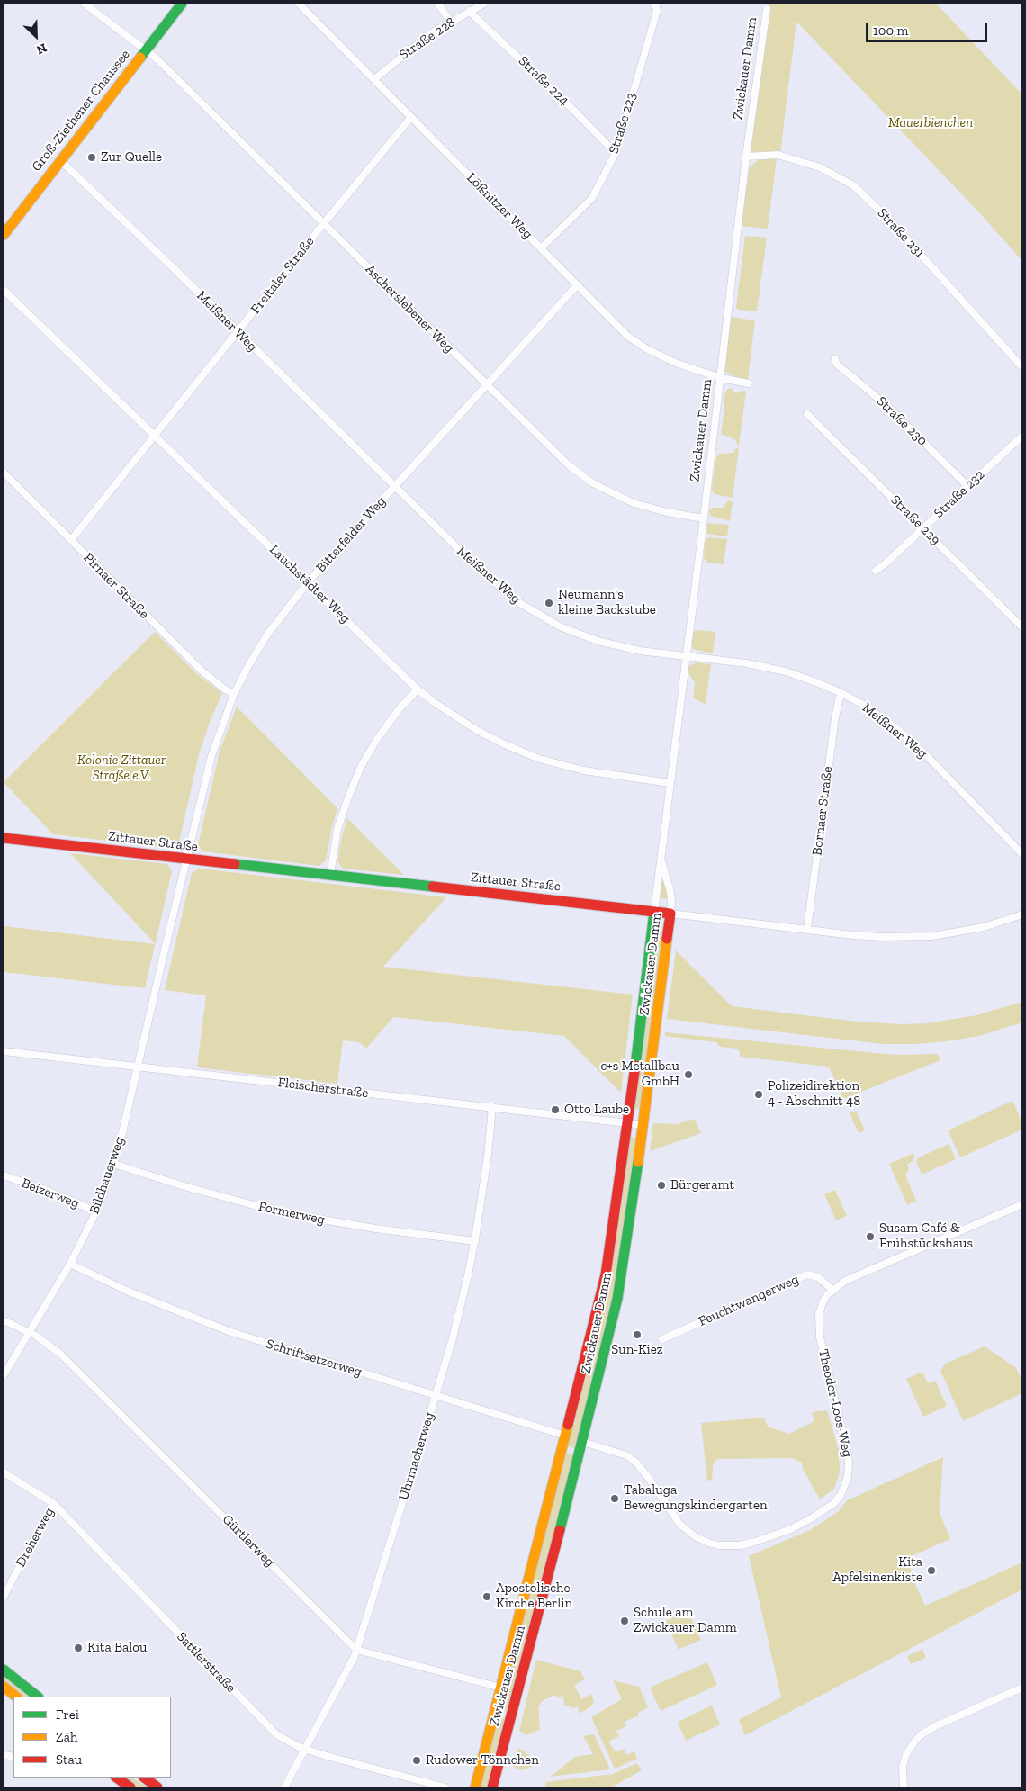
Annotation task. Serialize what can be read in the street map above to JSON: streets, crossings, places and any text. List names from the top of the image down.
{
  "streets": {
    "street": [
      "Straße 228",
      "Zwickauer Damm",
      "Straße 224",
      "Groß-Ziethener Chaussee",
      "Straße 223",
      "Lößnitzer Weg",
      "Straße 231",
      "Freitaler Straße",
      "Ascherslebener Weg",
      "Meißner Weg",
      "Straße 230",
      "Straße 232",
      "Straße 229",
      "Bitterfelder Weg",
      "Lauchstädter Weg",
      "Pirnaer Straße",
      "Bornaer Straße",
      "Zittauer Straße",
      "Fleischerstraße",
      "Bildhauerweg",
      "Beizerweg",
      "Formerweg",
      "Feuchtwangerweg",
      "Schriftsetzerweg",
      "Theodor-Loos-Weg",
      "Uhrmacherweg",
      "Dreherweg",
      "Gürtlerweg",
      "Sattlerstraße"
    ]
  },
  "crossings": [
    ["Straße 228", "Straße 224"],
    ["Straße 228", "Lößnitzer Weg"],
    ["Zwickauer Damm", "Lößnitzer Weg"],
    ["Zwickauer Damm", "Straße 231"],
    ["Zwickauer Damm", "Ascherslebener Weg"],
    ["Zwickauer Damm", "Meißner Weg"],
    ["Zwickauer Damm", "Lauchstädter Weg"],
    ["Zwickauer Damm", "Zittauer Straße"],
    ["Zwickauer Damm", "Fleischerstraße"],
    ["Zwickauer Damm", "Schriftsetzerweg"],
    ["Zwickauer Damm", "Theodor-Loos-Weg"],
    ["Straße 224", "Straße 223"],
    ["Groß-Ziethener Chaussee", "Ascherslebener Weg"],
    ["Groß-Ziethener Chaussee", "Meißner Weg"],
    ["Straße 223", "Lößnitzer Weg"],
    ["Lößnitzer Weg", "Freitaler Straße"],
    ["Lößnitzer Weg", "Bitterfelder Weg"],
    ["Freitaler Straße", "Ascherslebener Weg"],
    ["Freitaler Straße", "Meißner Weg"],
    ["Freitaler Straße", "Lauchstädter Weg"],
    ["Freitaler Straße", "Pirnaer Straße"],
    ["Ascherslebener Weg", "Bitterfelder Weg"],
    ["Meißner Weg", "Bitterfelder Weg"],
    ["Meißner Weg", "Bornaer Straße"],
    ["Straße 230", "Straße 232"],
    ["Straße 232", "Straße 229"],
    ["Bitterfelder Weg", "Lauchstädter Weg"],
    ["Bitterfelder Weg", "Pirnaer Straße"],
    ["Bitterfelder Weg", "Zittauer Straße"],
    ["Bitterfelder Weg", "Bildhauerweg"],
    ["Bornaer Straße", "Zittauer Straße"],
    ["Fleischerstraße", "Bildhauerweg"],
    ["Fleischerstraße", "Uhrmacherweg"],
    ["Bildhauerweg", "Beizerweg"],
    ["Bildhauerweg", "Formerweg"],
    ["Bildhauerweg", "Schriftsetzerweg"],
    ["Bildhauerweg", "Gürtlerweg"],
    ["Formerweg", "Uhrmacherweg"],
    ["Feuchtwangerweg", "Theodor-Loos-Weg"],
    ["Schriftsetzerweg", "Uhrmacherweg"],
    ["Uhrmacherweg", "Gürtlerweg"],
    ["Uhrmacherweg", "Sattlerstraße"],
    ["Dreherweg", "Sattlerstraße"]
  ],
  "parks": ["Mauerbienchen", "Kolonie Zittauer Straße e.V."],
  "places": [
    "Zur Quelle",
    "Neumann's kleine Backstube",
    "c+s Metallbau GmbH",
    "Polizeidirektion 4 - Abschnitt 48",
    "Otto Laube",
    "Bürgeramt",
    "Susam Café & Frühstückshaus",
    "Sun-Kiez",
    "Tabaluga Bewegungskindergarten",
    "Kita Apfelsinenkiste",
    "Apostolische Kirche Berlin",
    "Schule am Zwickauer Damm",
    "Kita Balou",
    "Rudower Tönnchen"
  ],
  "legend": ["Frei", "Zäh", "Stau"],
  "scale_bar": "100 m",
  "north": "bottom right"
}
